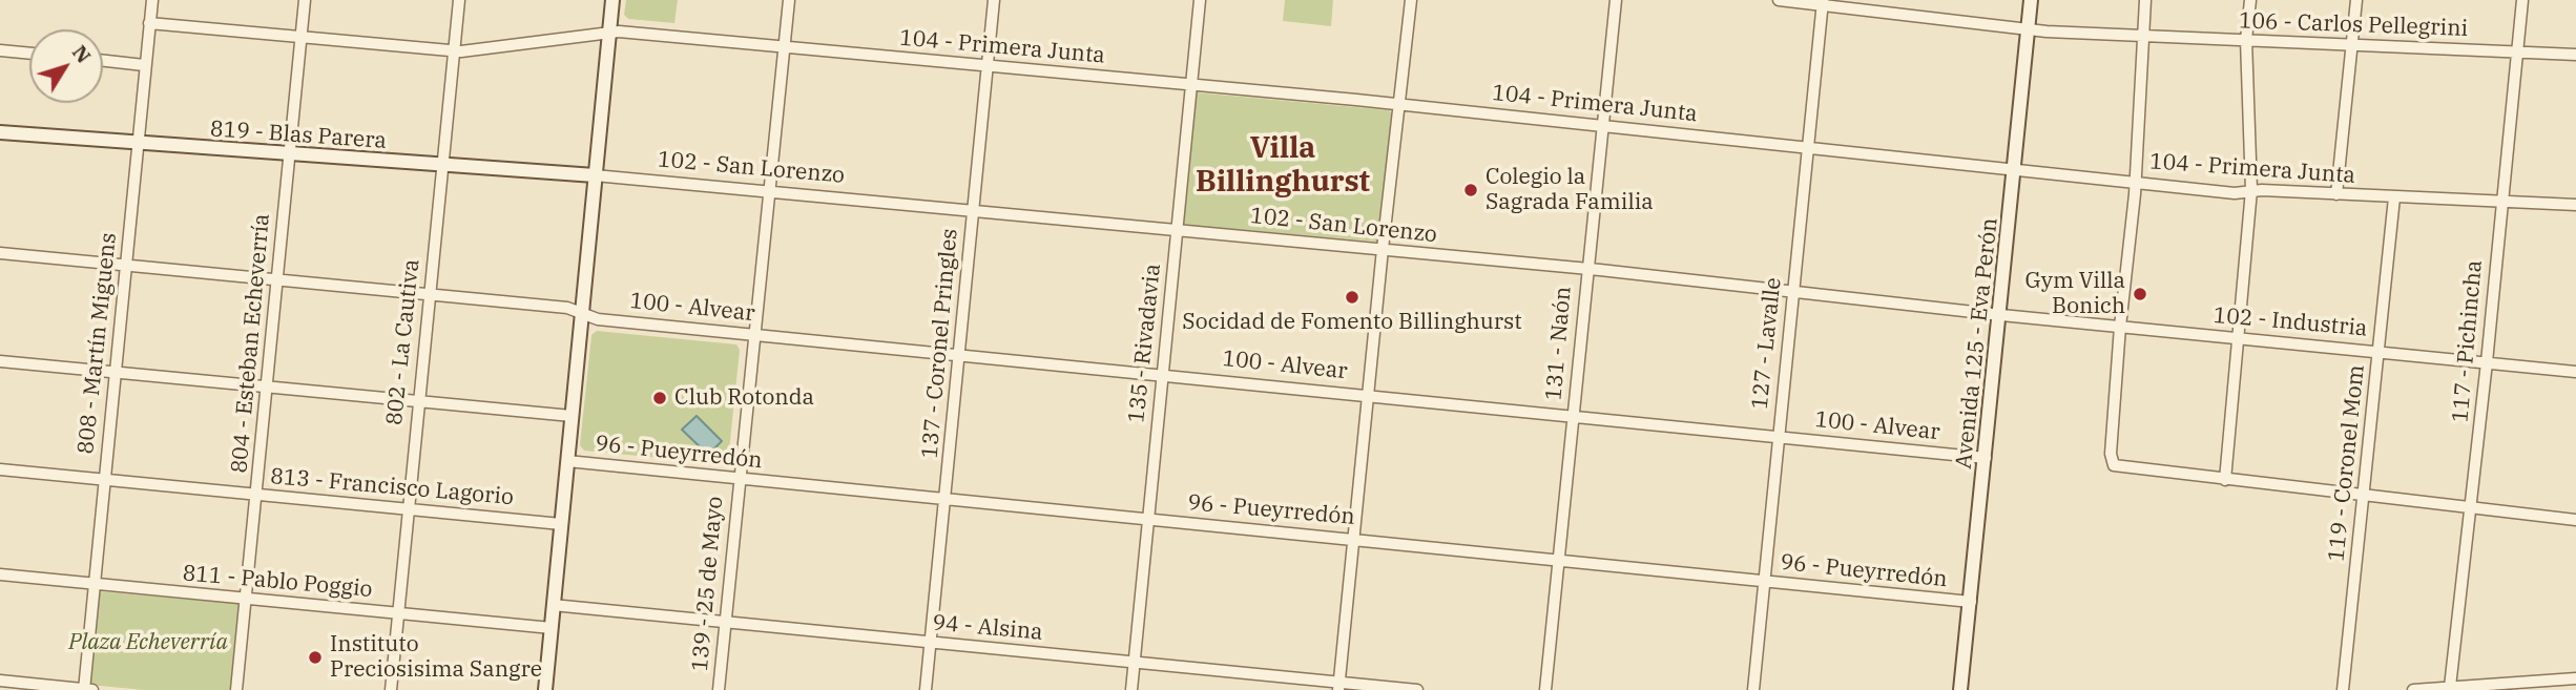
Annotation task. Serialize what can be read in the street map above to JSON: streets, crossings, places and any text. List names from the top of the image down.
{
  "streets": {
    "main road": ["819 - Blas Parera", "Avenida 125 - Eva Perón"],
    "street": [
      "106 - Carlos Pellegrini",
      "104 - Primera Junta",
      "102 - San Lorenzo",
      "100 - Alvear",
      "102 - Industria",
      "117 - Pichincha",
      "802 - La Cautiva",
      "808 - Martín Miguens",
      "804 - Esteban Echeverría",
      "137 - Coronel Pringles",
      "135 - Rivadavia",
      "131 - Naón",
      "127 - Lavalle",
      "96 - Pueyrredón",
      "119 - Coronel Mom",
      "813 - Francisco Lagorio",
      "811 - Pablo Poggio",
      "139 - 25 de Mayo",
      "94 - Alsina"
    ]
  },
  "crossings": [
    ["106 - Carlos Pellegrini", "117 - Pichincha"],
    ["106 - Carlos Pellegrini", "127 - Lavalle"],
    ["106 - Carlos Pellegrini", "Avenida 125 - Eva Perón"],
    ["104 - Primera Junta", "117 - Pichincha"],
    ["104 - Primera Junta", "802 - La Cautiva"],
    ["104 - Primera Junta", "808 - Martín Miguens"],
    ["104 - Primera Junta", "804 - Esteban Echeverría"],
    ["104 - Primera Junta", "137 - Coronel Pringles"],
    ["104 - Primera Junta", "135 - Rivadavia"],
    ["104 - Primera Junta", "131 - Naón"],
    ["104 - Primera Junta", "127 - Lavalle"],
    ["104 - Primera Junta", "Avenida 125 - Eva Perón"],
    ["104 - Primera Junta", "119 - Coronel Mom"],
    ["104 - Primera Junta", "139 - 25 de Mayo"],
    ["819 - Blas Parera", "102 - San Lorenzo"],
    ["819 - Blas Parera", "802 - La Cautiva"],
    ["819 - Blas Parera", "808 - Martín Miguens"],
    ["819 - Blas Parera", "804 - Esteban Echeverría"],
    ["102 - San Lorenzo", "102 - Industria"],
    ["102 - San Lorenzo", "137 - Coronel Pringles"],
    ["102 - San Lorenzo", "135 - Rivadavia"],
    ["102 - San Lorenzo", "131 - Naón"],
    ["102 - San Lorenzo", "127 - Lavalle"],
    ["102 - San Lorenzo", "Avenida 125 - Eva Perón"],
    ["102 - San Lorenzo", "139 - 25 de Mayo"],
    ["100 - Alvear", "802 - La Cautiva"],
    ["100 - Alvear", "808 - Martín Miguens"],
    ["100 - Alvear", "804 - Esteban Echeverría"],
    ["100 - Alvear", "137 - Coronel Pringles"],
    ["100 - Alvear", "135 - Rivadavia"],
    ["100 - Alvear", "131 - Naón"],
    ["100 - Alvear", "127 - Lavalle"],
    ["100 - Alvear", "Avenida 125 - Eva Perón"],
    ["100 - Alvear", "139 - 25 de Mayo"],
    ["102 - Industria", "117 - Pichincha"],
    ["102 - Industria", "Avenida 125 - Eva Perón"],
    ["102 - Industria", "119 - Coronel Mom"],
    ["802 - La Cautiva", "813 - Francisco Lagorio"],
    ["802 - La Cautiva", "811 - Pablo Poggio"],
    ["808 - Martín Miguens", "813 - Francisco Lagorio"],
    ["808 - Martín Miguens", "811 - Pablo Poggio"],
    ["804 - Esteban Echeverría", "813 - Francisco Lagorio"],
    ["804 - Esteban Echeverría", "811 - Pablo Poggio"],
    ["137 - Coronel Pringles", "96 - Pueyrredón"],
    ["137 - Coronel Pringles", "94 - Alsina"],
    ["135 - Rivadavia", "96 - Pueyrredón"],
    ["135 - Rivadavia", "94 - Alsina"],
    ["131 - Naón", "96 - Pueyrredón"],
    ["127 - Lavalle", "96 - Pueyrredón"],
    ["Avenida 125 - Eva Perón", "96 - Pueyrredón"],
    ["96 - Pueyrredón", "139 - 25 de Mayo"],
    ["139 - 25 de Mayo", "94 - Alsina"]
  ],
  "districts": ["Villa Billinghurst"],
  "parks": ["Plaza Echeverría"],
  "places": [
    "Colegio la Sagrada Familia",
    "Gym Villa Bonich",
    "Socidad de Fomento Billinghurst",
    "Club Rotonda",
    "Instituto Preciosisima Sangre"
  ],
  "north": "top right"
}
